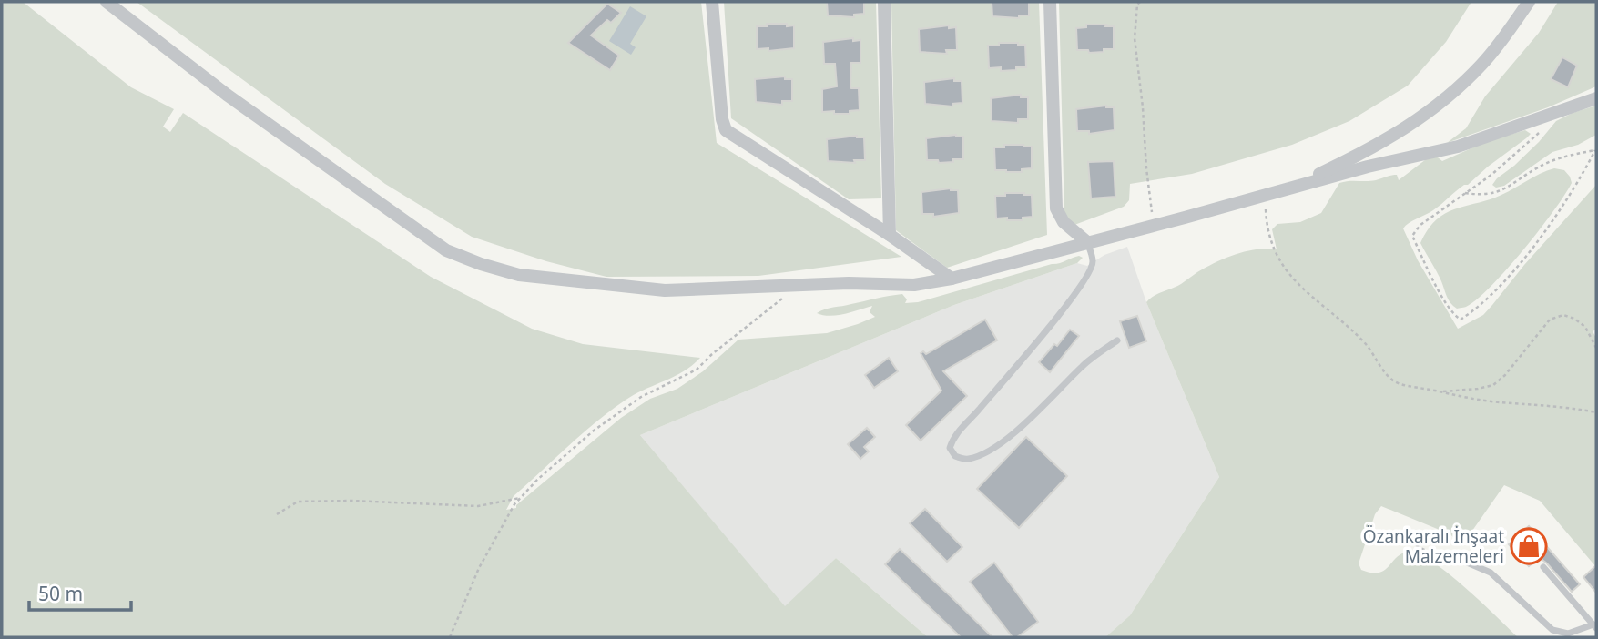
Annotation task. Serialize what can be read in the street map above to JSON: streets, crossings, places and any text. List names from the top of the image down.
{
  "places": {
    "shop": ["Özankaralı İnşaat Malzemeleri"]
  },
  "scale_bar": "50 m"
}
